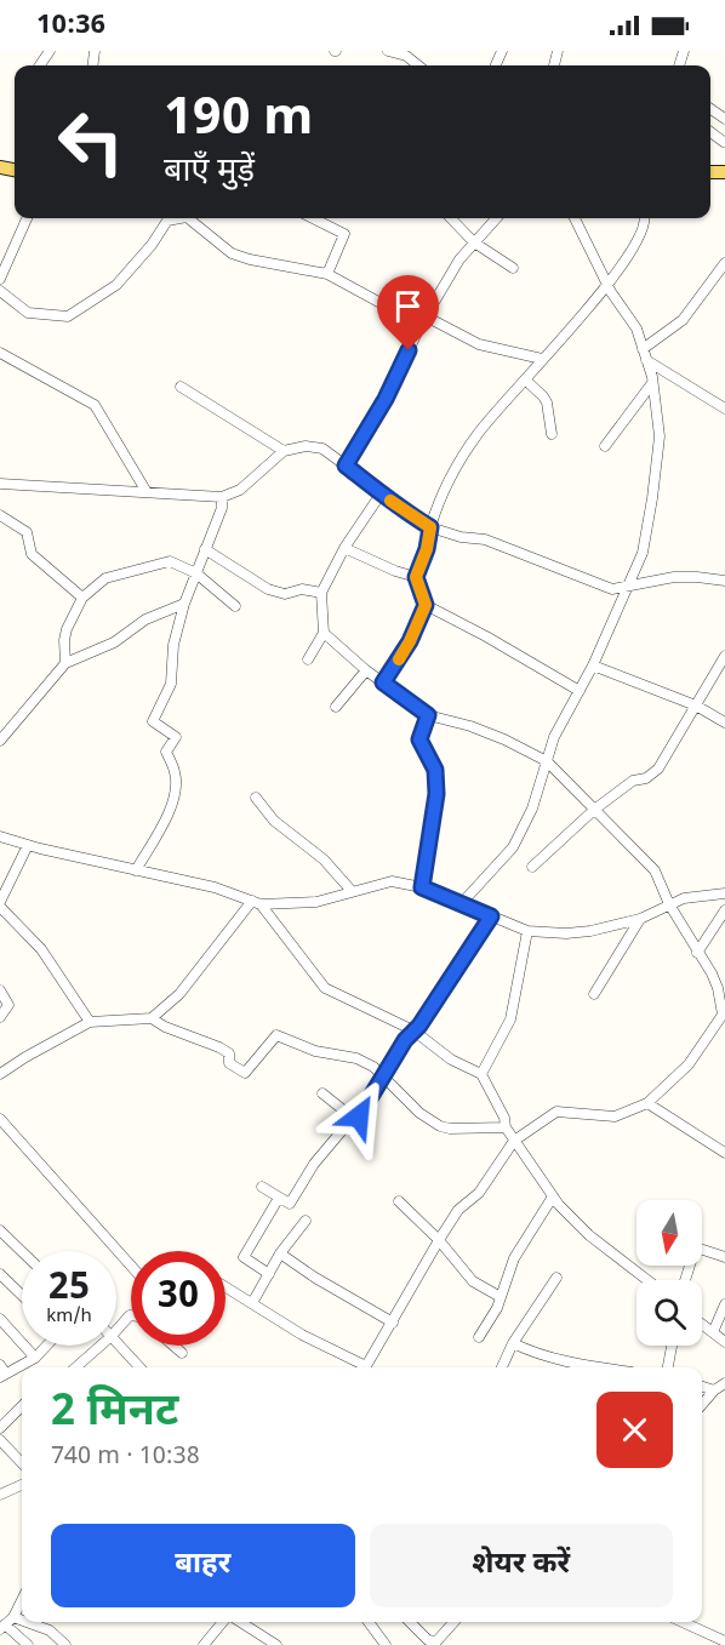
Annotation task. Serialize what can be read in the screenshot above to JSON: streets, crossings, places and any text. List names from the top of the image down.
{
  "north": "bottom",
  "page": {
    "status": "10:36",
    "turn": ["190 m", "बाएँ मुड़ें"],
    "speed": "25 km/h",
    "limit": "30",
    "heading": ["2 मिनट", "740 m · 10:38"],
    "buttons": ["बाहर", "शेयर करें"]
  }
}
